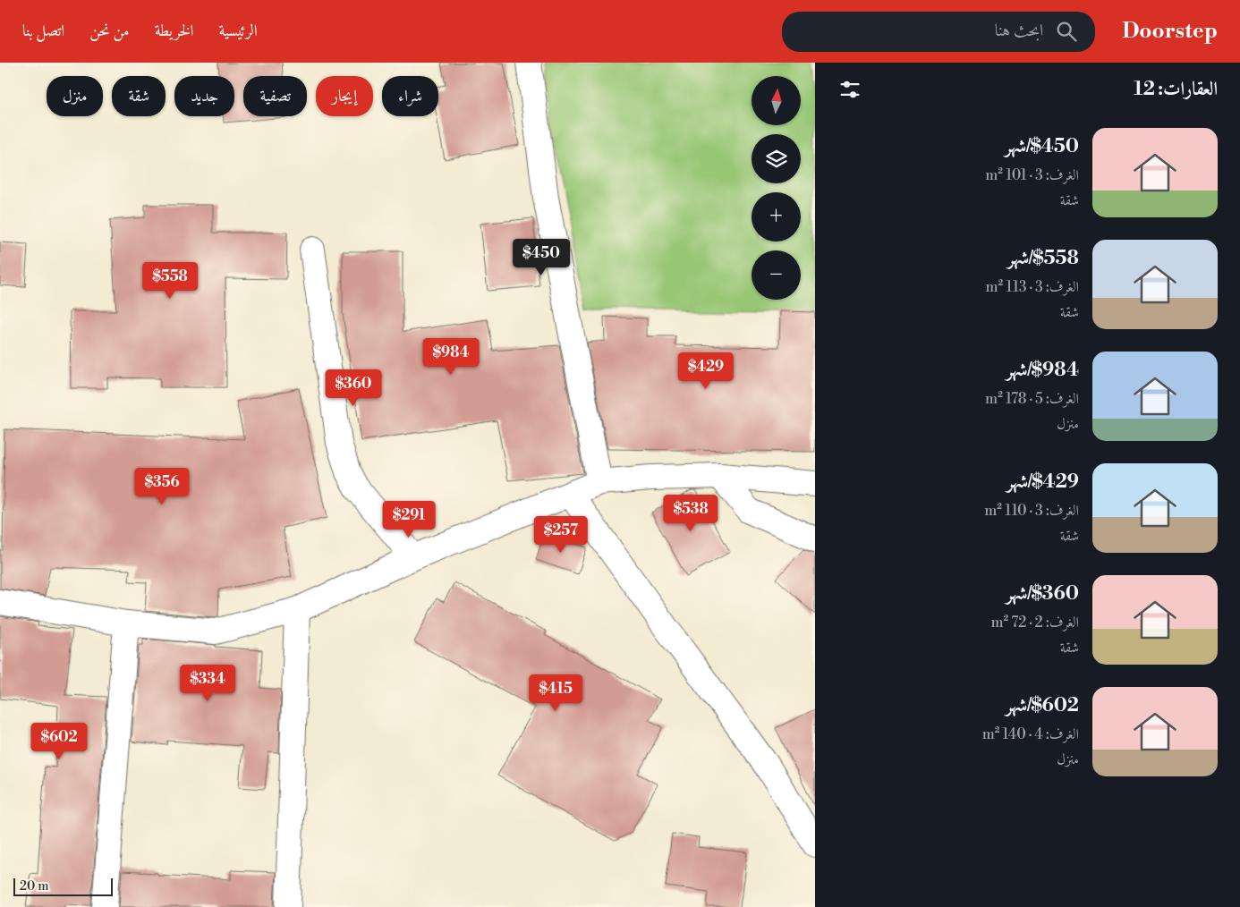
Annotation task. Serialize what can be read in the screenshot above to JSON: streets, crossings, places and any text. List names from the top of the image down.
{
  "scale_bar": "20 m",
  "north": "top",
  "page": {
    "header": "Doorstep",
    "search": "ابحث هنا",
    "nav": [
      "الرئيسية",
      "الخريطة",
      "من نحن",
      "اتصل بنا"
    ],
    "heading": "العقارات: 12",
    "map_buttons": ["+", "−"],
    "chip": [
      "شراء",
      "إيجار",
      "تصفية",
      "جديد",
      "شقة",
      "منزل"
    ],
    "list": [
      {
        "name": "$450/شهر",
        "note": "الغرف: 3 · 101 m² · شقة"
      },
      {
        "name": "$558/شهر",
        "note": "الغرف: 3 · 113 m² · شقة"
      },
      {
        "name": "$984/شهر",
        "note": "الغرف: 5 · 178 m² · منزل"
      },
      {
        "name": "$429/شهر",
        "note": "الغرف: 3 · 110 m² · شقة"
      },
      {
        "name": "$360/شهر",
        "note": "الغرف: 2 · 72 m² · شقة"
      },
      {
        "name": "$602/شهر",
        "note": "الغرف: 4 · 140 m² · منزل"
      }
    ],
    "price": [
      "$450",
      "$558",
      "$984",
      "$429",
      "$360",
      "$356",
      "$538",
      "$291",
      "$257",
      "$334",
      "$415",
      "$602"
    ],
    "scale": "20 m"
  }
}
